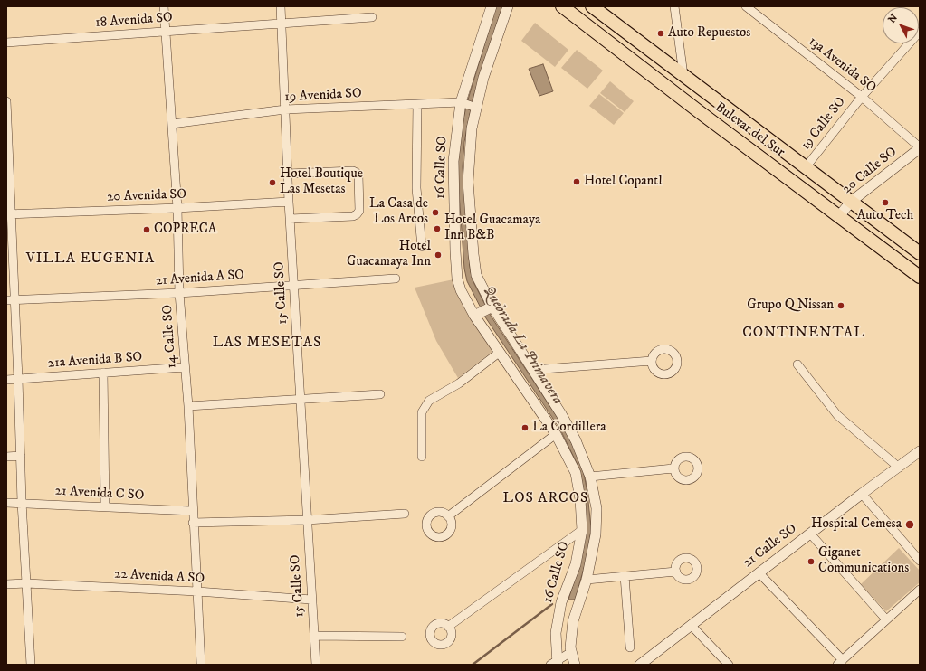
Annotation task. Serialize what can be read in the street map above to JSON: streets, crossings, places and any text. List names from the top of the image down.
{
  "streets": {
    "highway": ["Bulevar del Sur"],
    "street": [
      "18 Avenida SO",
      "13a Avenida SO",
      "19 Avenida SO",
      "19 Calle SO",
      "16 Calle SO",
      "20 Calle SO",
      "20 Avenida SO",
      "21 Avenida A SO",
      "15 Calle SO",
      "14 Calle SO",
      "21a Avenida B SO",
      "21 Avenida C SO",
      "21 Calle SO",
      "22 Avenida A SO"
    ]
  },
  "crossings": [
    ["18 Avenida SO", "15 Calle SO"],
    ["18 Avenida SO", "14 Calle SO"],
    ["13a Avenida SO", "19 Calle SO"],
    ["13a Avenida SO", "20 Calle SO"],
    ["19 Avenida SO", "16 Calle SO"],
    ["19 Avenida SO", "15 Calle SO"],
    ["19 Avenida SO", "14 Calle SO"],
    ["19 Calle SO", "Bulevar del Sur"],
    ["Bulevar del Sur", "20 Calle SO"],
    ["20 Avenida SO", "15 Calle SO"],
    ["20 Avenida SO", "14 Calle SO"],
    ["21 Avenida A SO", "15 Calle SO"],
    ["21 Avenida A SO", "14 Calle SO"],
    ["15 Calle SO", "22 Avenida A SO"],
    ["14 Calle SO", "21a Avenida B SO"],
    ["14 Calle SO", "21 Avenida C SO"],
    ["14 Calle SO", "22 Avenida A SO"]
  ],
  "districts": [
    "VILLA EUGENIA",
    "CONTINENTAL",
    "LAS MESETAS",
    "LOS ARCOS"
  ],
  "water": ["Quebrada La Primavera"],
  "places": [
    "Auto Repuestos",
    "Hotel Copantl",
    "Hotel Boutique Las Mesetas",
    "Auto Tech",
    "La Casa de Los Arcos",
    "Hotel Guacamaya Inn B&B",
    "COPRECA",
    "Hotel Guacamaya Inn",
    "Grupo Q Nissan",
    "La Cordillera",
    "Hospital Cemesa",
    "Giganet Communications"
  ],
  "north": "top left"
}
